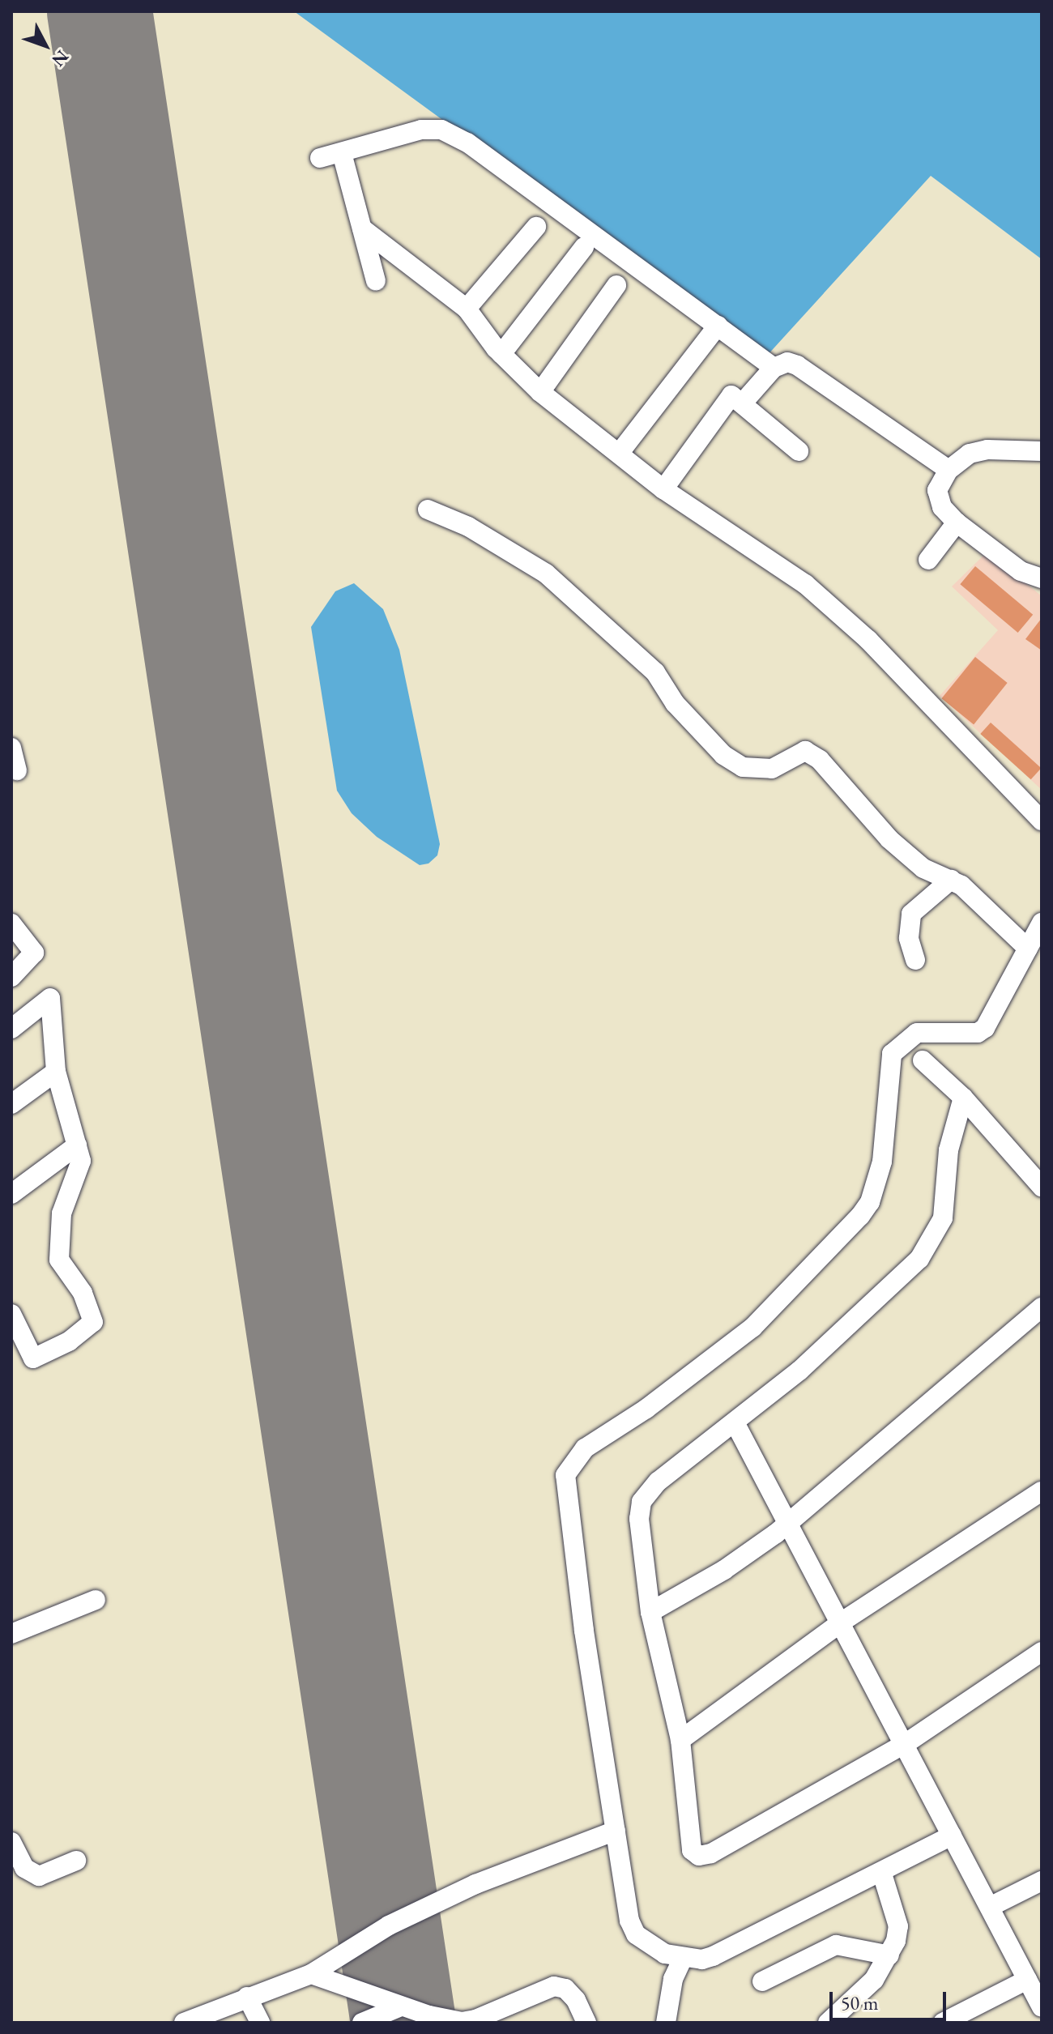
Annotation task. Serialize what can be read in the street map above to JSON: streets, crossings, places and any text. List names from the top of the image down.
{
  "scale_bar": "50 m",
  "north": "bottom right"
}
